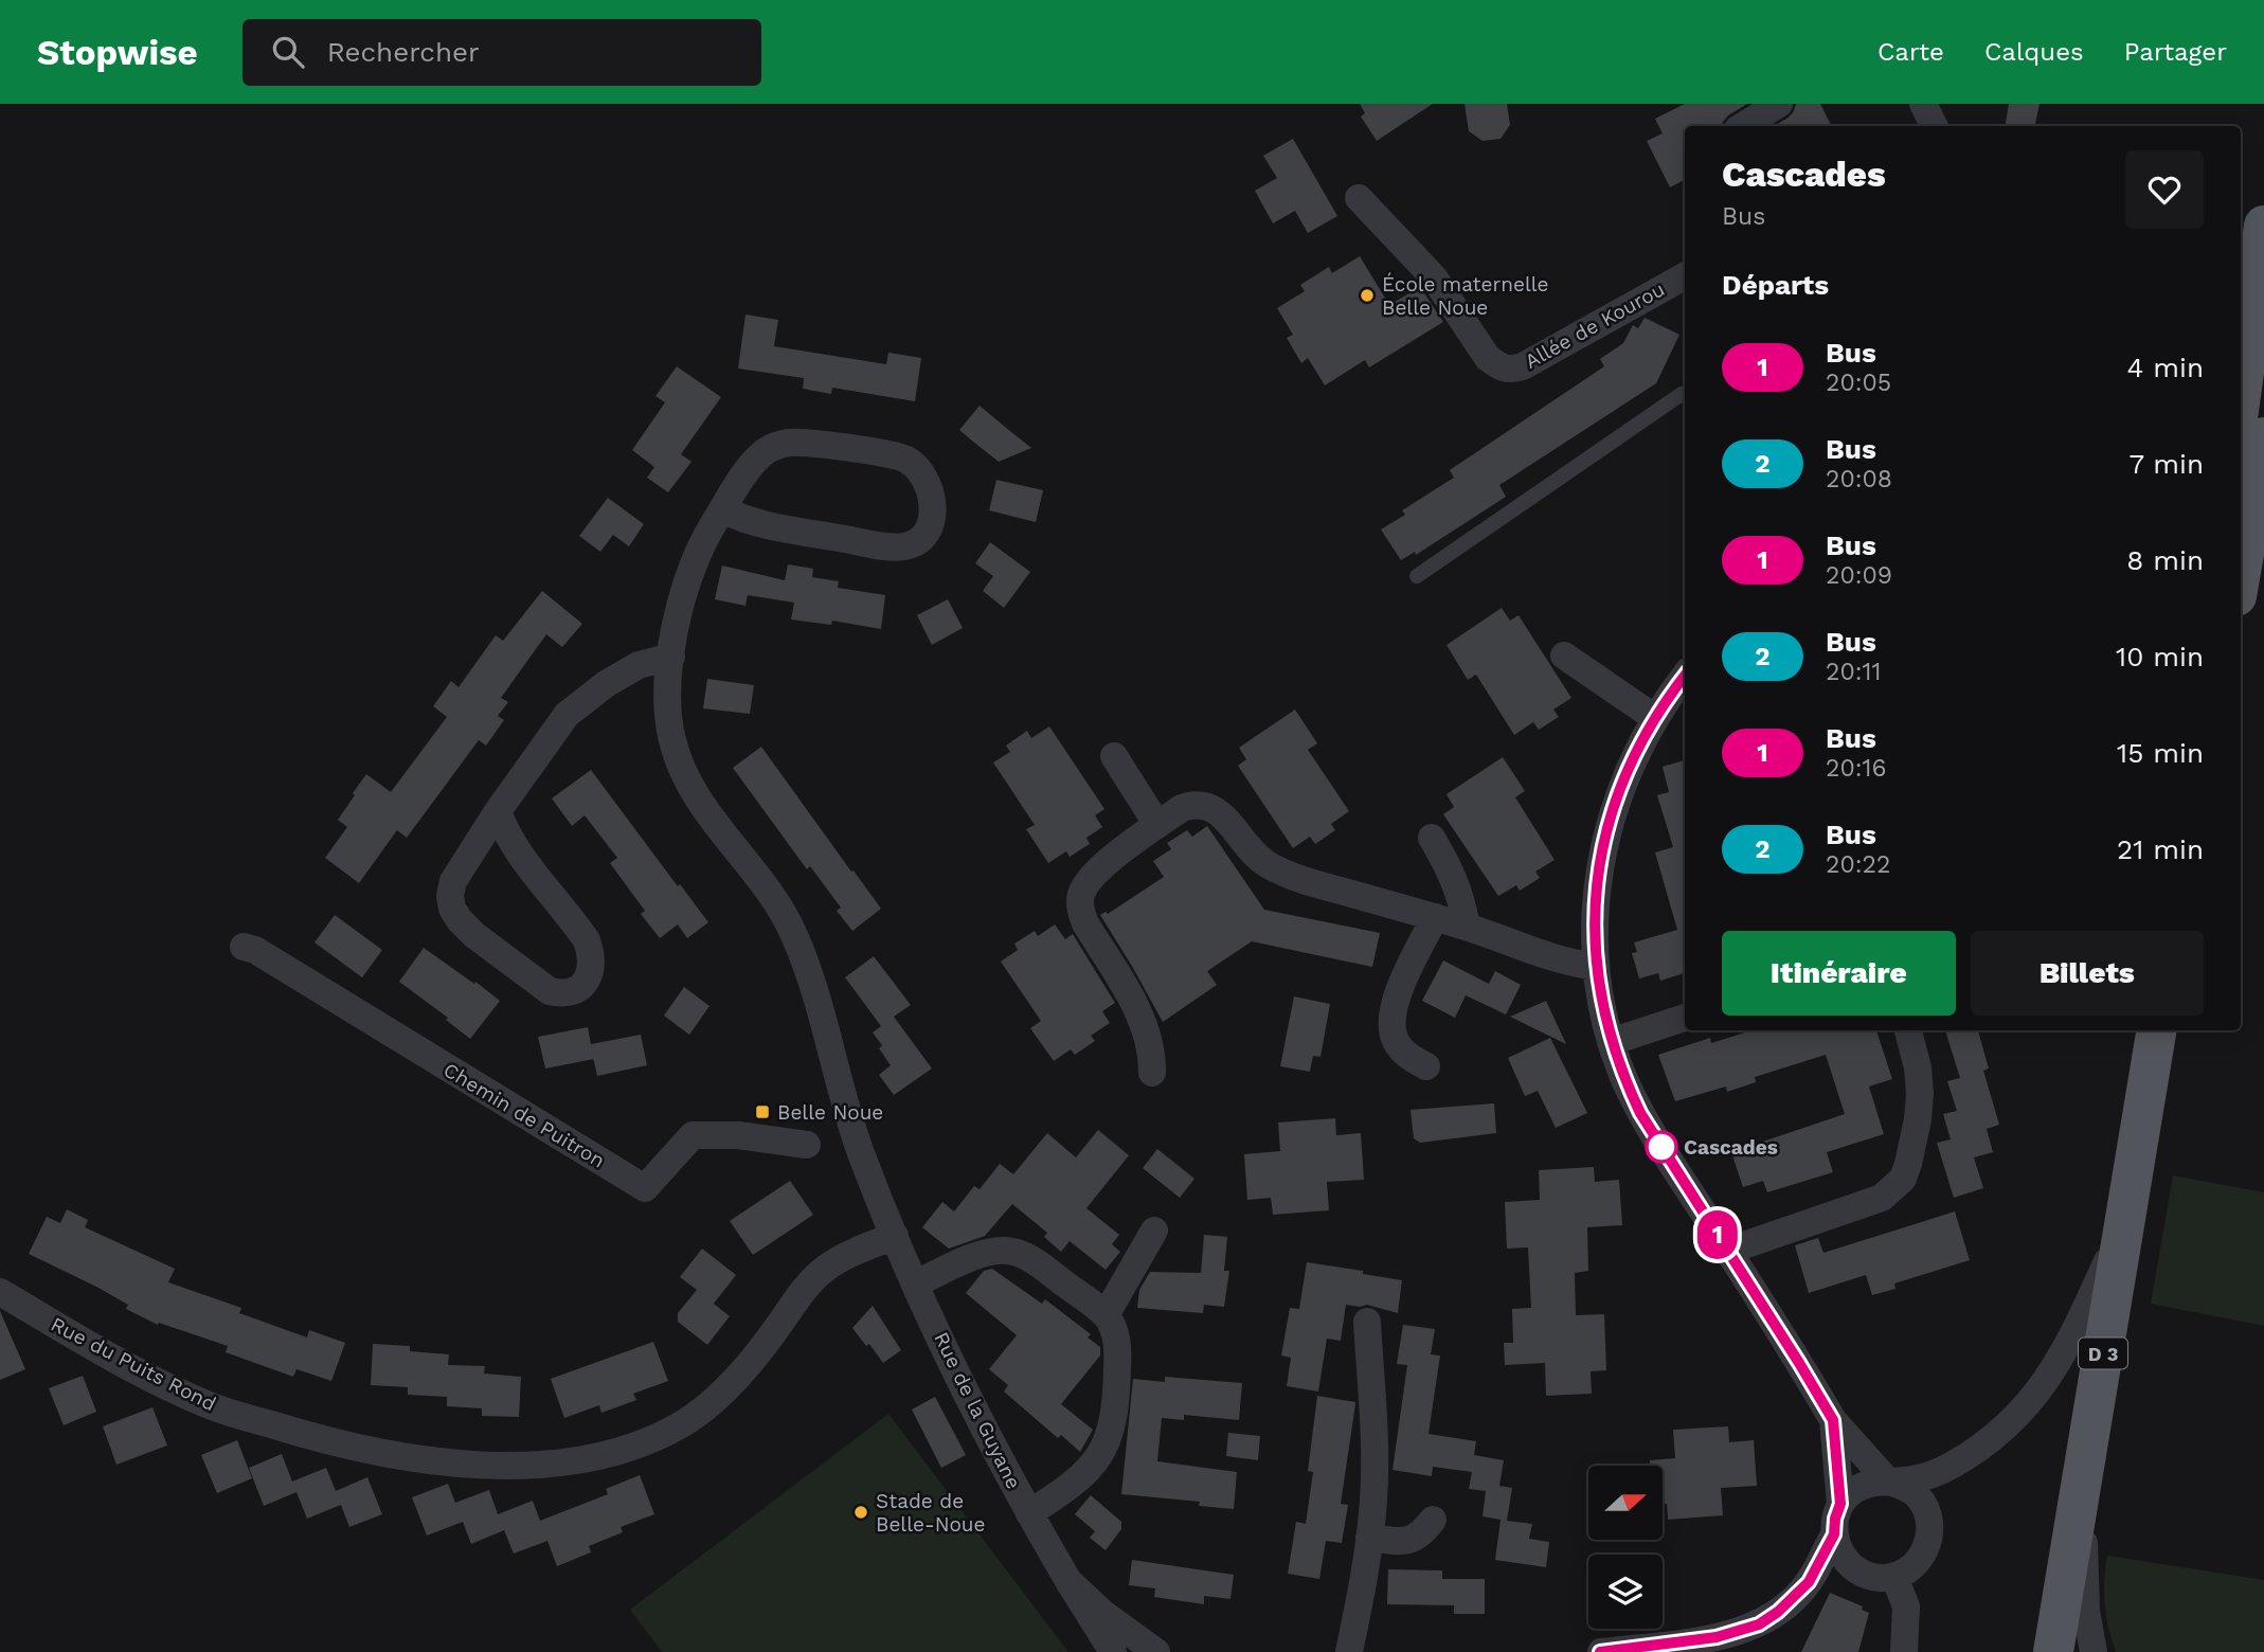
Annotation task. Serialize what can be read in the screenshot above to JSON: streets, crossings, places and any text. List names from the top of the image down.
{
  "streets": {
    "main road": ["D 3"],
    "street": [
      "Allée de Kourou",
      "Chemin de Puitron",
      "Rue du Puits Rond",
      "Rue de la Guyane"
    ]
  },
  "crossings": [
    ["Rue du Puits Rond", "Rue de la Guyane"]
  ],
  "places": {
    "other": ["École maternelle Belle Noue", "Cascades", "Stade de Belle-Noue"],
    "transit": ["Belle Noue"]
  },
  "lines": ["bus line 1"],
  "north": "right",
  "page": {
    "header": "Stopwise",
    "search": "Rechercher",
    "nav": ["Carte", "Calques", "Partager"],
    "on_map": "1",
    "heading": [
      ["Cascades", "Bus"],
      "Départs"
    ],
    "list": [
      {
        "mark": "1",
        "name": "Bus",
        "note": "20:05",
        "value": "4 min"
      },
      {
        "mark": "2",
        "name": "Bus",
        "note": "20:08",
        "value": "7 min"
      },
      {
        "mark": "1",
        "name": "Bus",
        "note": "20:09",
        "value": "8 min"
      },
      {
        "mark": "2",
        "name": "Bus",
        "note": "20:11",
        "value": "10 min"
      },
      {
        "mark": "1",
        "name": "Bus",
        "note": "20:16",
        "value": "15 min"
      },
      {
        "mark": "2",
        "name": "Bus",
        "note": "20:22",
        "value": "21 min"
      }
    ],
    "buttons": ["Itinéraire", "Billets"]
  }
}
